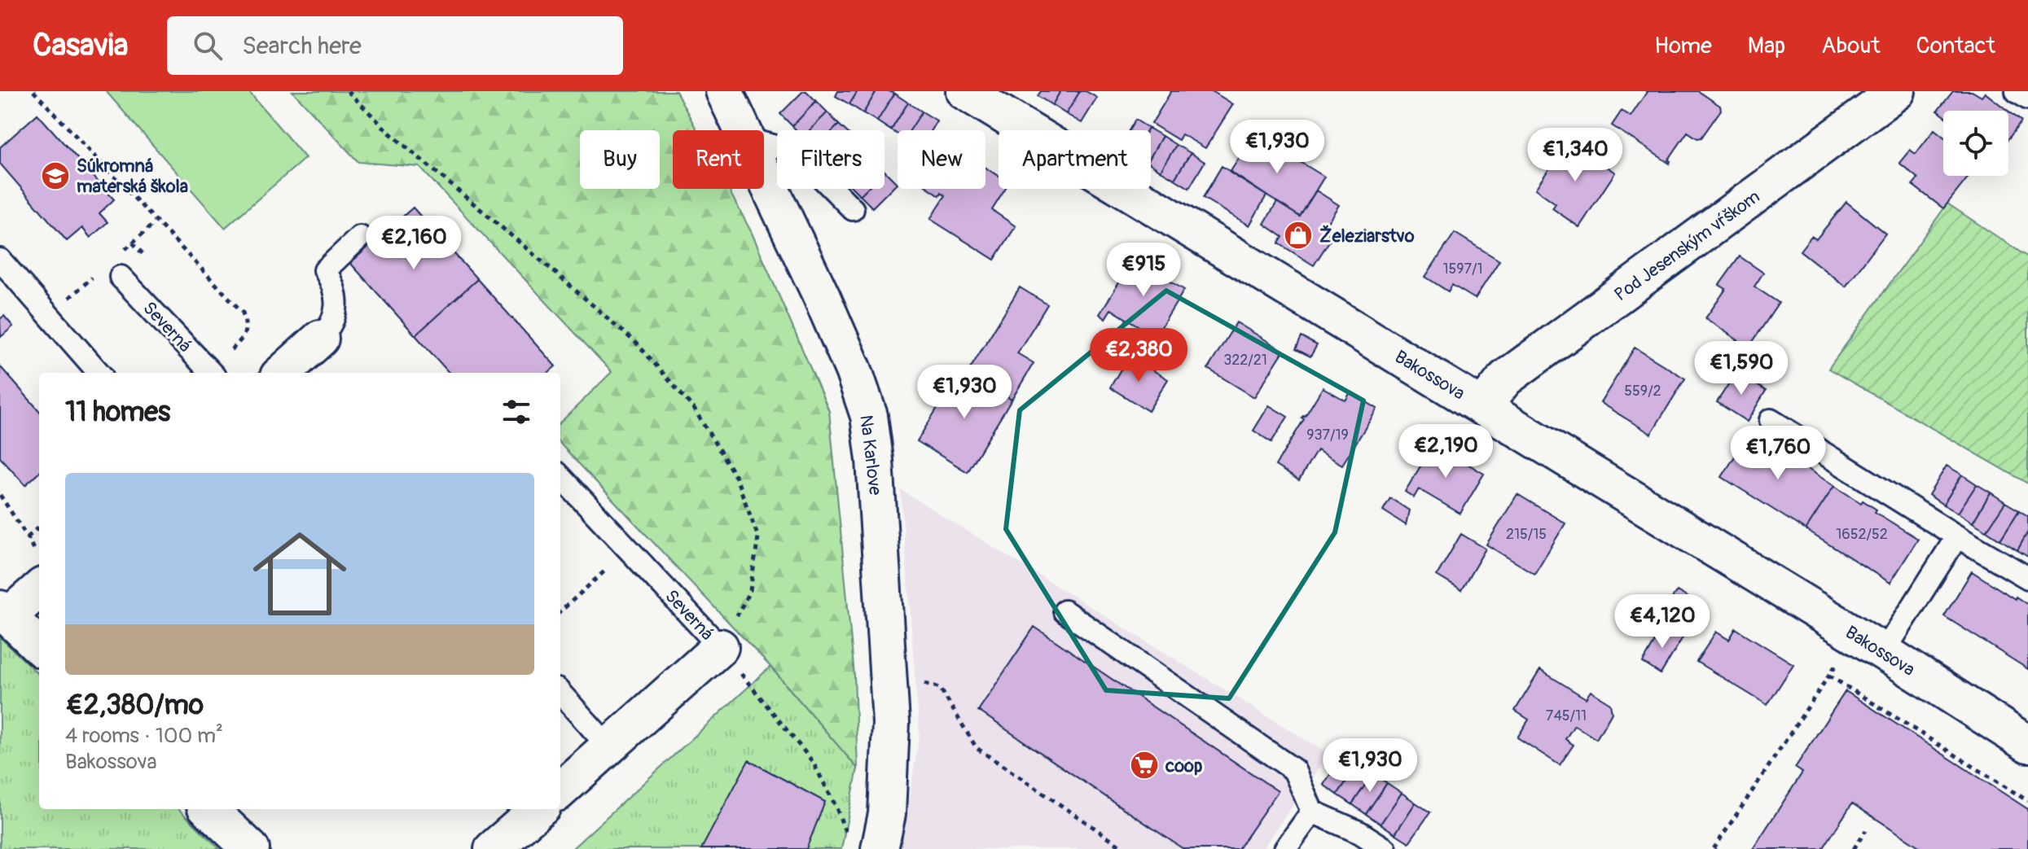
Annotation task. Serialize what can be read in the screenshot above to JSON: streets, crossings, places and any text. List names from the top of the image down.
{
  "streets": {
    "street": [
      "Pod Jesenským vŕškom",
      "Severná",
      "Bakossova",
      "Na Karlove"
    ]
  },
  "crossings": [
    ["Pod Jesenským vŕškom", "Bakossova"]
  ],
  "places": {
    "school or university": ["Súkromná materská škola"],
    "shop": ["Železiarstvo"],
    "supermarket": ["coop"]
  },
  "house_numbers": [
    "1597/1",
    "322/21",
    "559/2",
    "937/19",
    "215/15",
    "1652/52",
    "745/11"
  ],
  "page": {
    "header": "Casavia",
    "search": "Search here",
    "nav": [
      "Home",
      "Map",
      "About",
      "Contact"
    ],
    "price": [
      "€1,930",
      "€1,340",
      "€2,160",
      "€915",
      "€2,380",
      "€1,590",
      "€1,930",
      "€2,190",
      "€1,760",
      "€4,120",
      "€1,930"
    ],
    "chip": [
      "Buy",
      "Rent",
      "Filters",
      "New",
      "Apartment"
    ],
    "heading": "11 homes",
    "list": [
      {
        "name": "€2,380/mo",
        "note": "4 rooms · 100 m² · Bakossova"
      }
    ]
  }
}
